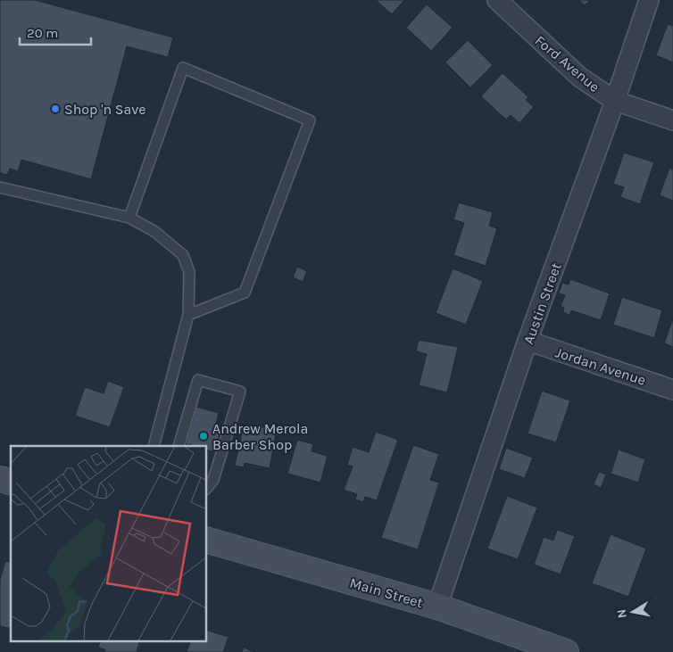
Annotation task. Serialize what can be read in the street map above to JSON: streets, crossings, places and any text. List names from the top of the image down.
{
  "streets": {
    "street": [
      "Ford Avenue",
      "Austin Street",
      "Jordan Avenue",
      "Main Street"
    ]
  },
  "crossings": [
    ["Ford Avenue", "Austin Street"],
    ["Austin Street", "Jordan Avenue"],
    ["Austin Street", "Main Street"]
  ],
  "places": ["Shop 'n Save", "Andrew Merola Barber Shop"],
  "scale_bar": "20 m",
  "north": "left"
}
